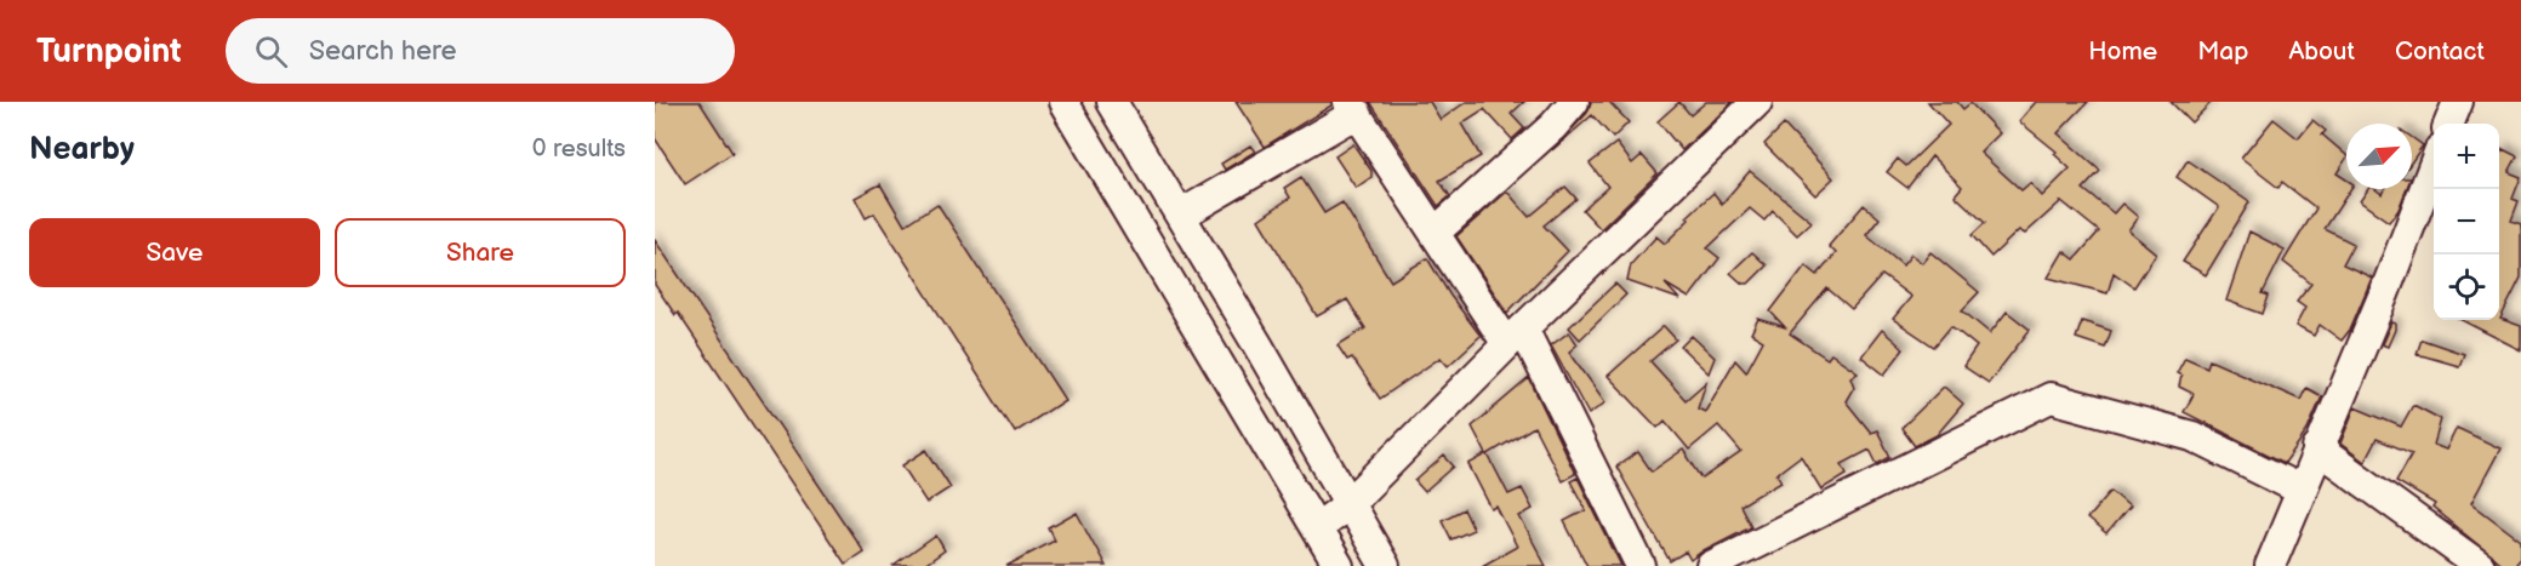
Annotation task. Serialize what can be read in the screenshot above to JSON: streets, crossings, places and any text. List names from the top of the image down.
{
  "north": "top right",
  "page": {
    "header": "Turnpoint",
    "search": "Search here",
    "nav": [
      "Home",
      "Map",
      "About",
      "Contact"
    ],
    "heading": ["Nearby", "0 results"],
    "map_buttons": ["+", "−"],
    "buttons": ["Save", "Share"]
  }
}
